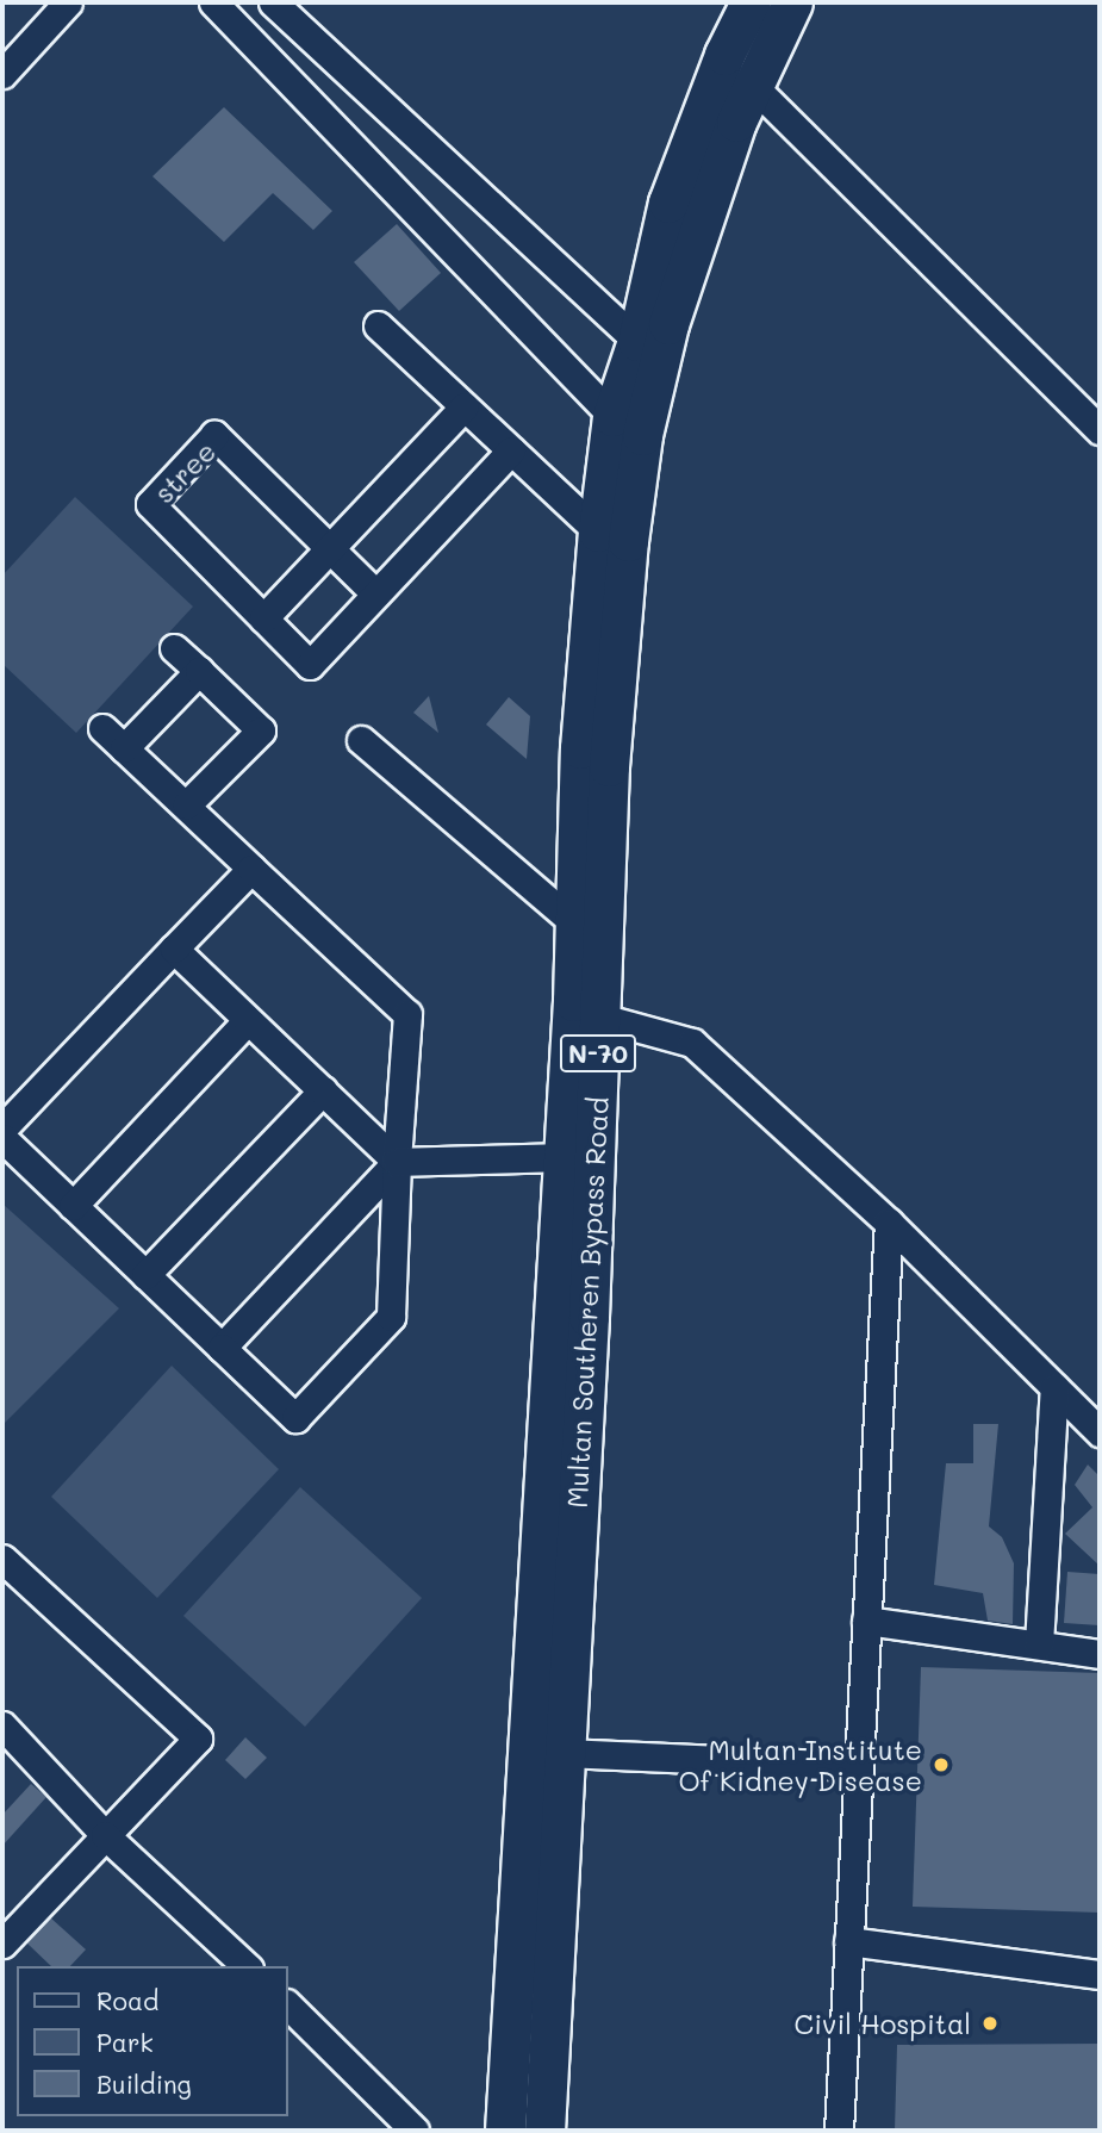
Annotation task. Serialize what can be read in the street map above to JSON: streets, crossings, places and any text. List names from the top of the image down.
{
  "streets": {
    "highway": ["N-70", "Multan Southeren Bypass Road"],
    "street": ["stree"]
  },
  "places": ["Multan Institute Of Kidney Disease", "Civil Hospital"],
  "legend": ["Road", "Park", "Building"]
}
